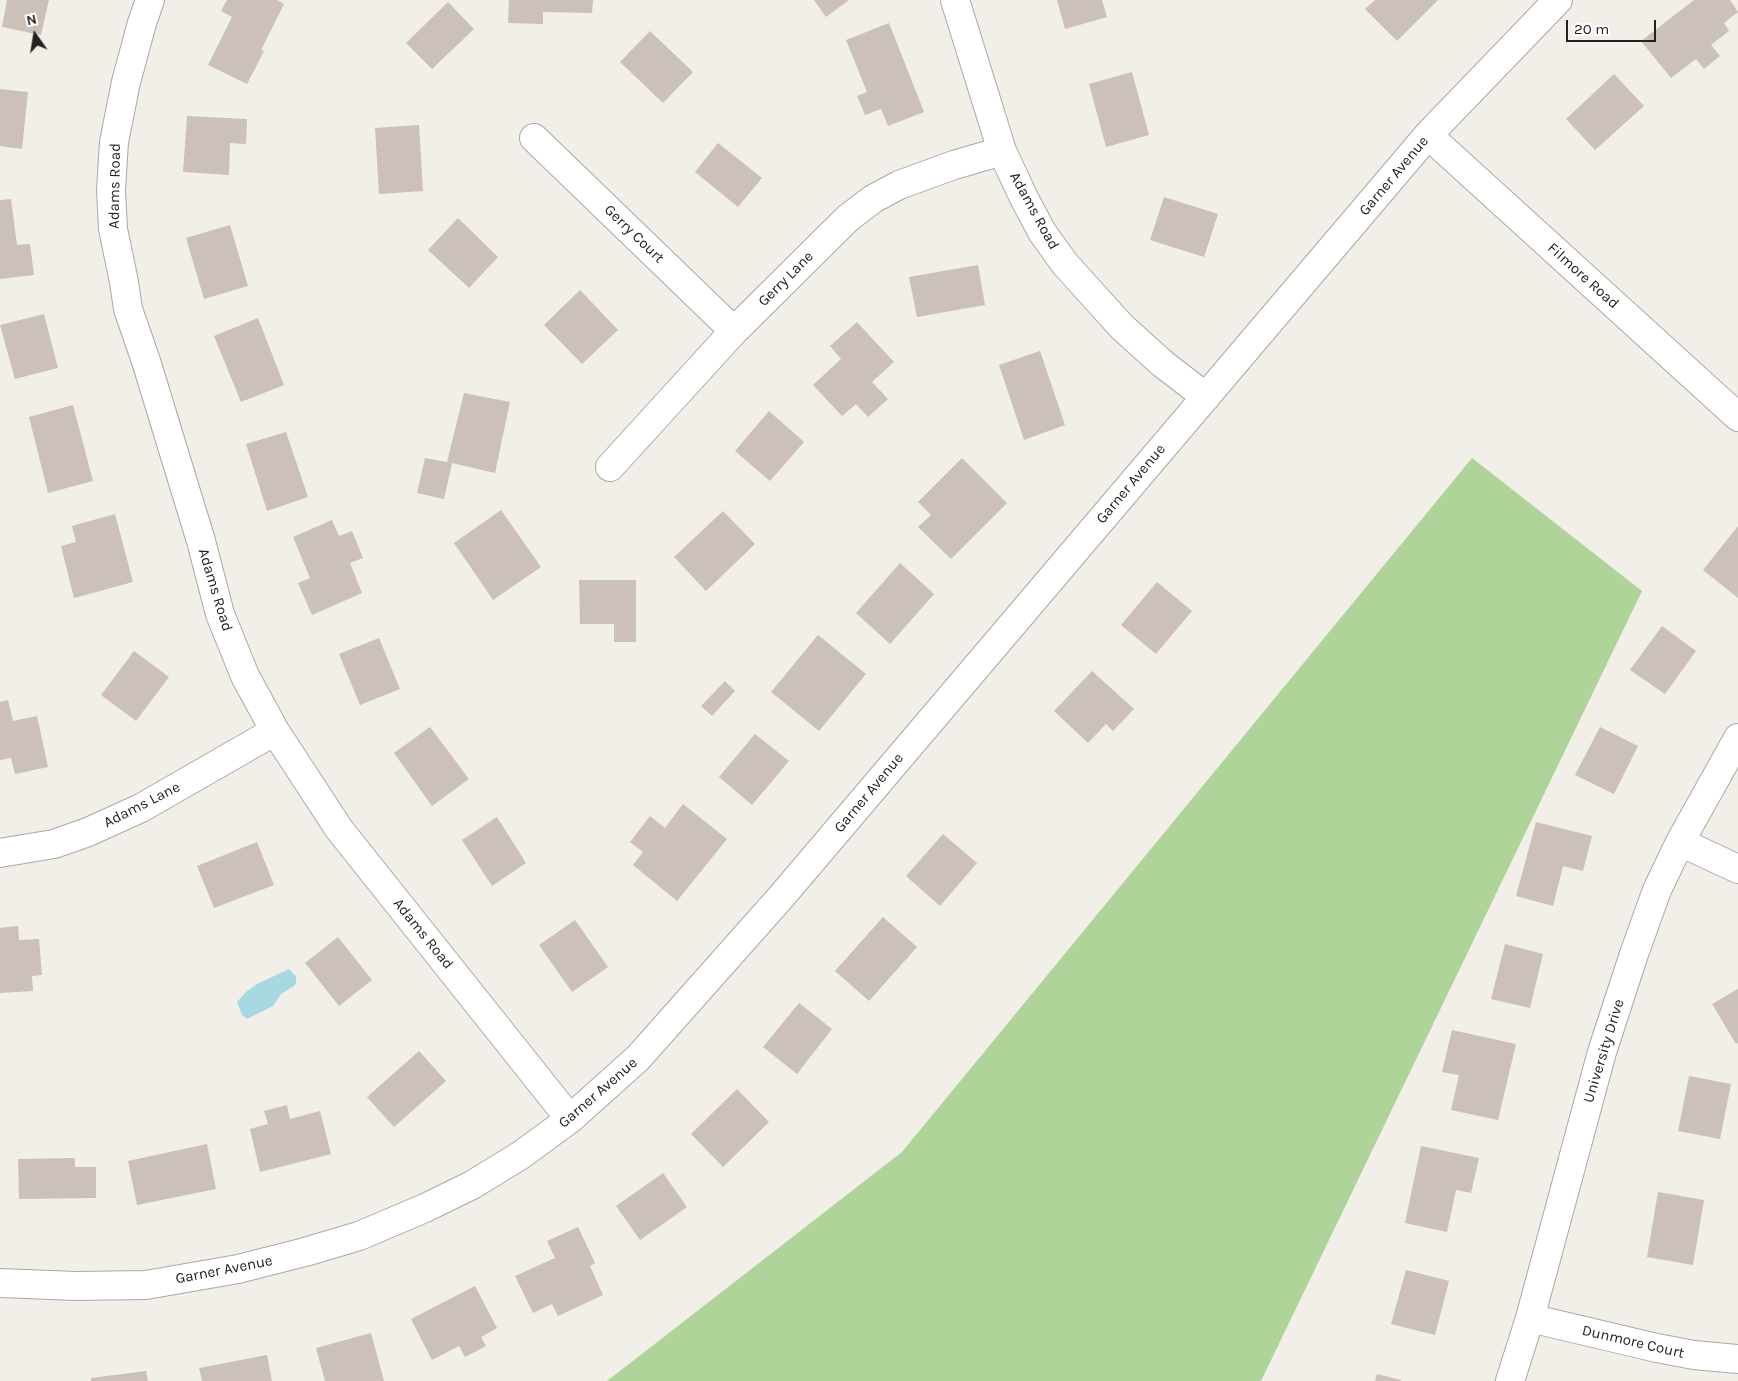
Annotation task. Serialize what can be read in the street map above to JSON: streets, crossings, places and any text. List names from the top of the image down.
{
  "streets": {
    "street": [
      "Garner Avenue",
      "Adams Road",
      "Gerry Court",
      "Filmore Road",
      "Gerry Lane",
      "Adams Lane",
      "University Drive",
      "Dunmore Court"
    ]
  },
  "crossings": [
    ["Garner Avenue", "Adams Road"],
    ["Garner Avenue", "Filmore Road"],
    ["Adams Road", "Gerry Lane"],
    ["Adams Road", "Adams Lane"],
    ["Gerry Court", "Gerry Lane"],
    ["University Drive", "Dunmore Court"]
  ],
  "scale_bar": "20 m",
  "north": "top"
}
